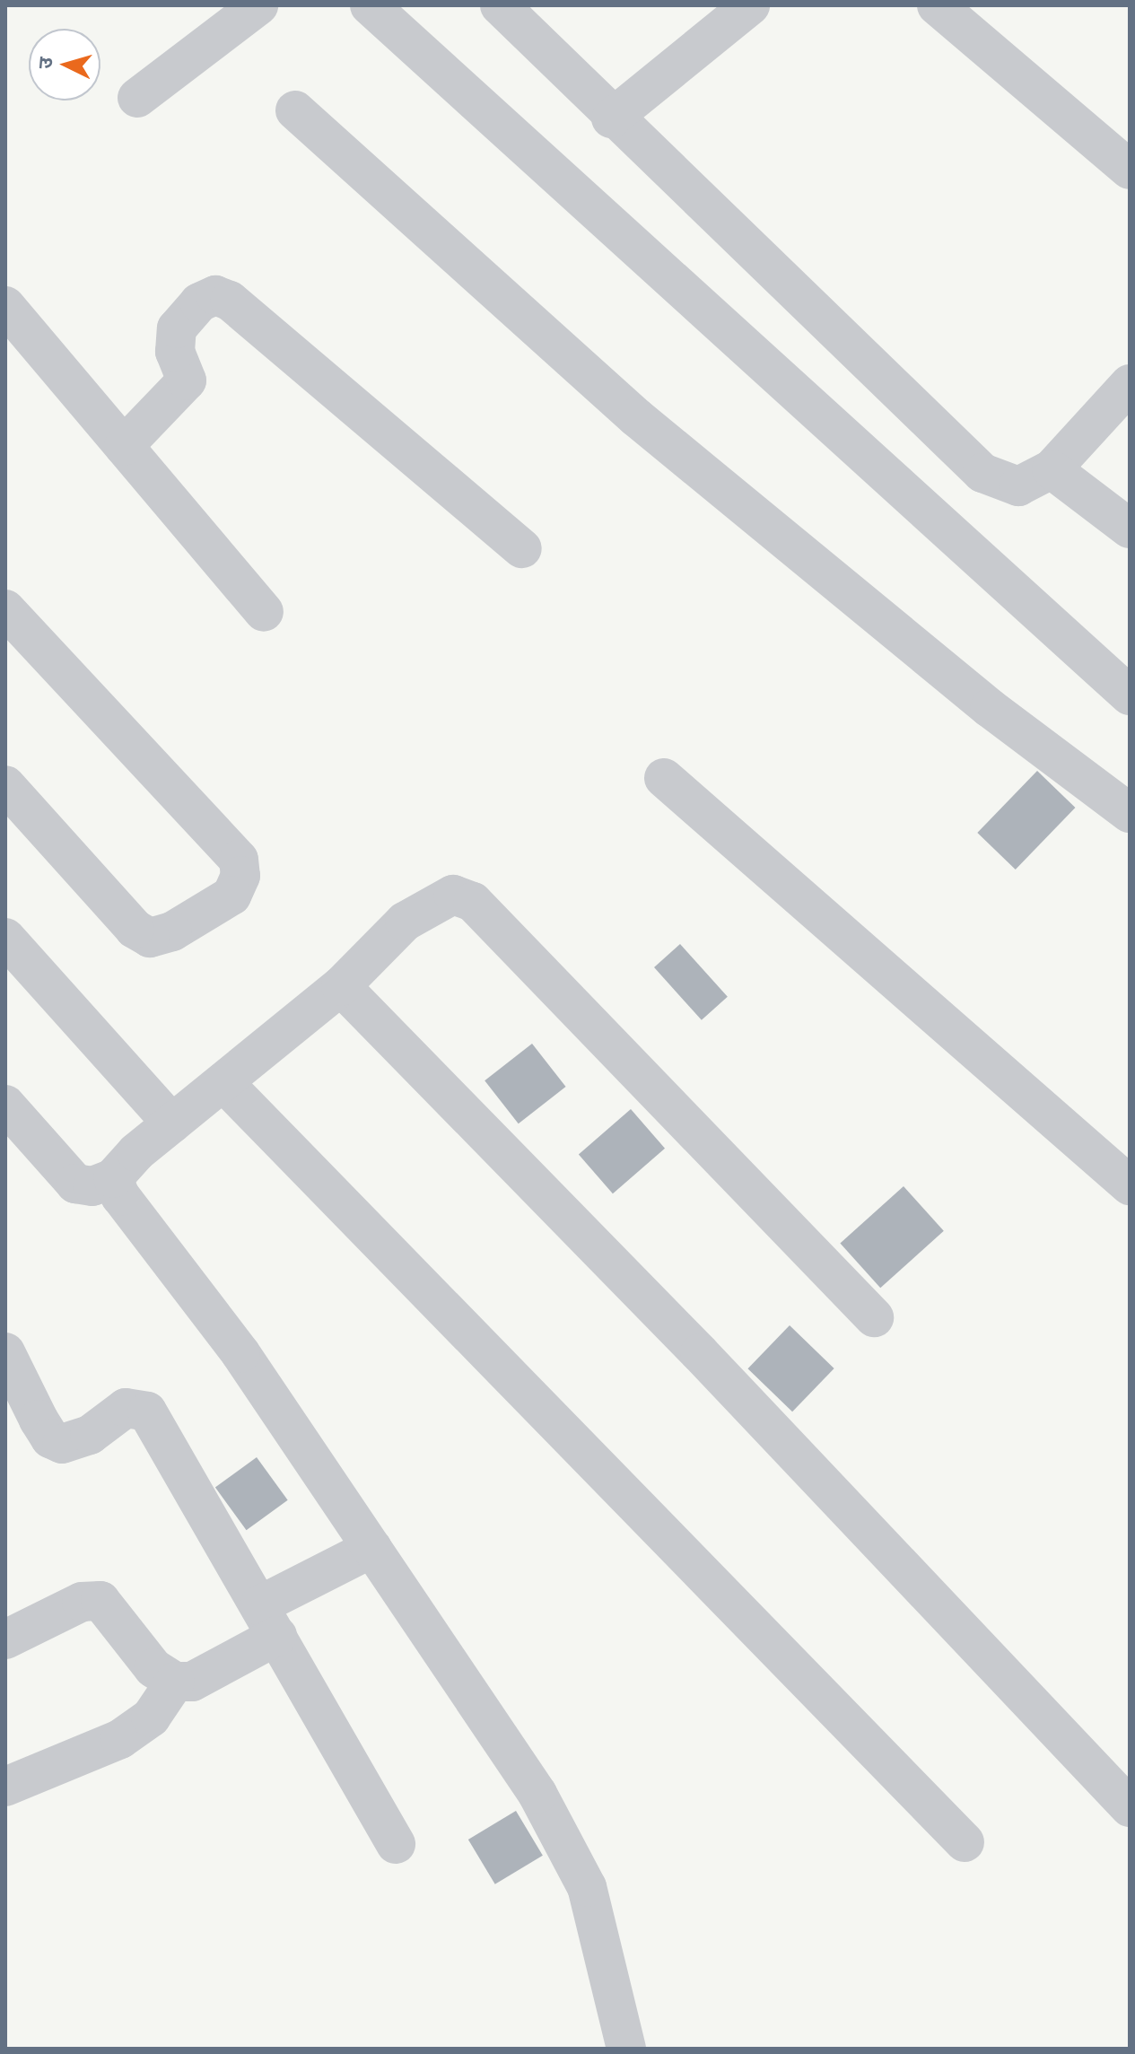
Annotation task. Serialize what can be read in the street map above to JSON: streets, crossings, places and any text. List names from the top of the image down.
{
  "north": "left"
}
